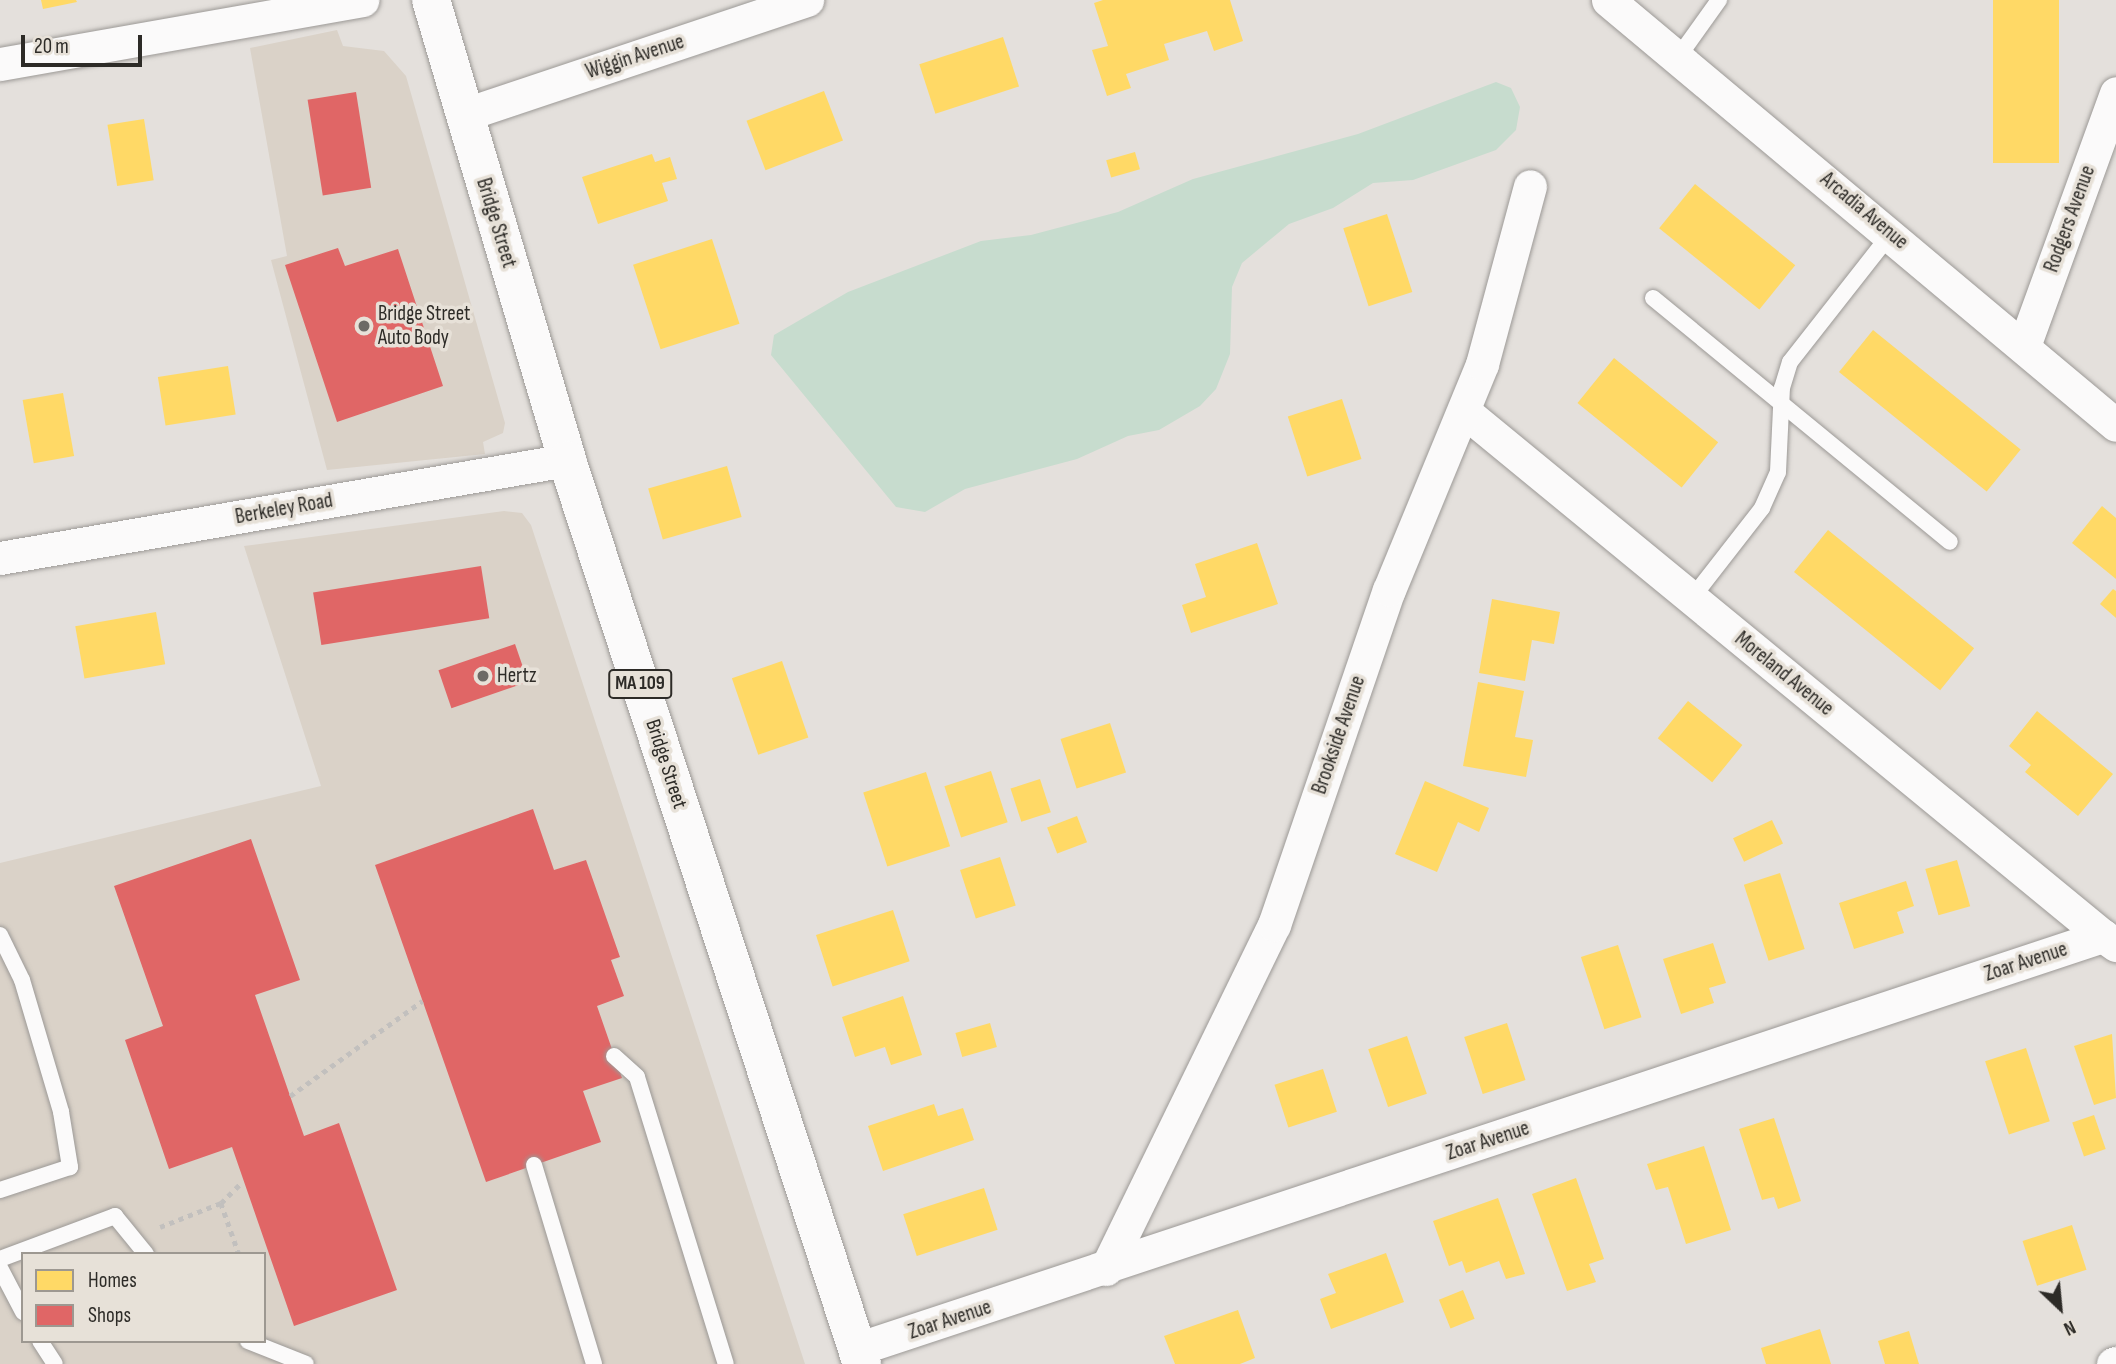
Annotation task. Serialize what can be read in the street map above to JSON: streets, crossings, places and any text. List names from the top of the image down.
{
  "streets": {
    "main road": ["Bridge Street", "MA 109"],
    "street": [
      "Wiggin Avenue",
      "Arcadia Avenue",
      "Rodgers Avenue",
      "Berkeley Road",
      "Moreland Avenue",
      "Brookside Avenue",
      "Zoar Avenue"
    ]
  },
  "crossings": [
    ["Wiggin Avenue", "Bridge Street"],
    ["Arcadia Avenue", "Rodgers Avenue"],
    ["Bridge Street", "Berkeley Road"],
    ["Bridge Street", "Zoar Avenue"],
    ["Moreland Avenue", "Brookside Avenue"],
    ["Moreland Avenue", "Zoar Avenue"],
    ["Brookside Avenue", "Zoar Avenue"]
  ],
  "places": ["Bridge Street Auto Body", "Hertz"],
  "legend": ["Homes", "Shops"],
  "scale_bar": "20 m",
  "north": "bottom right"
}
